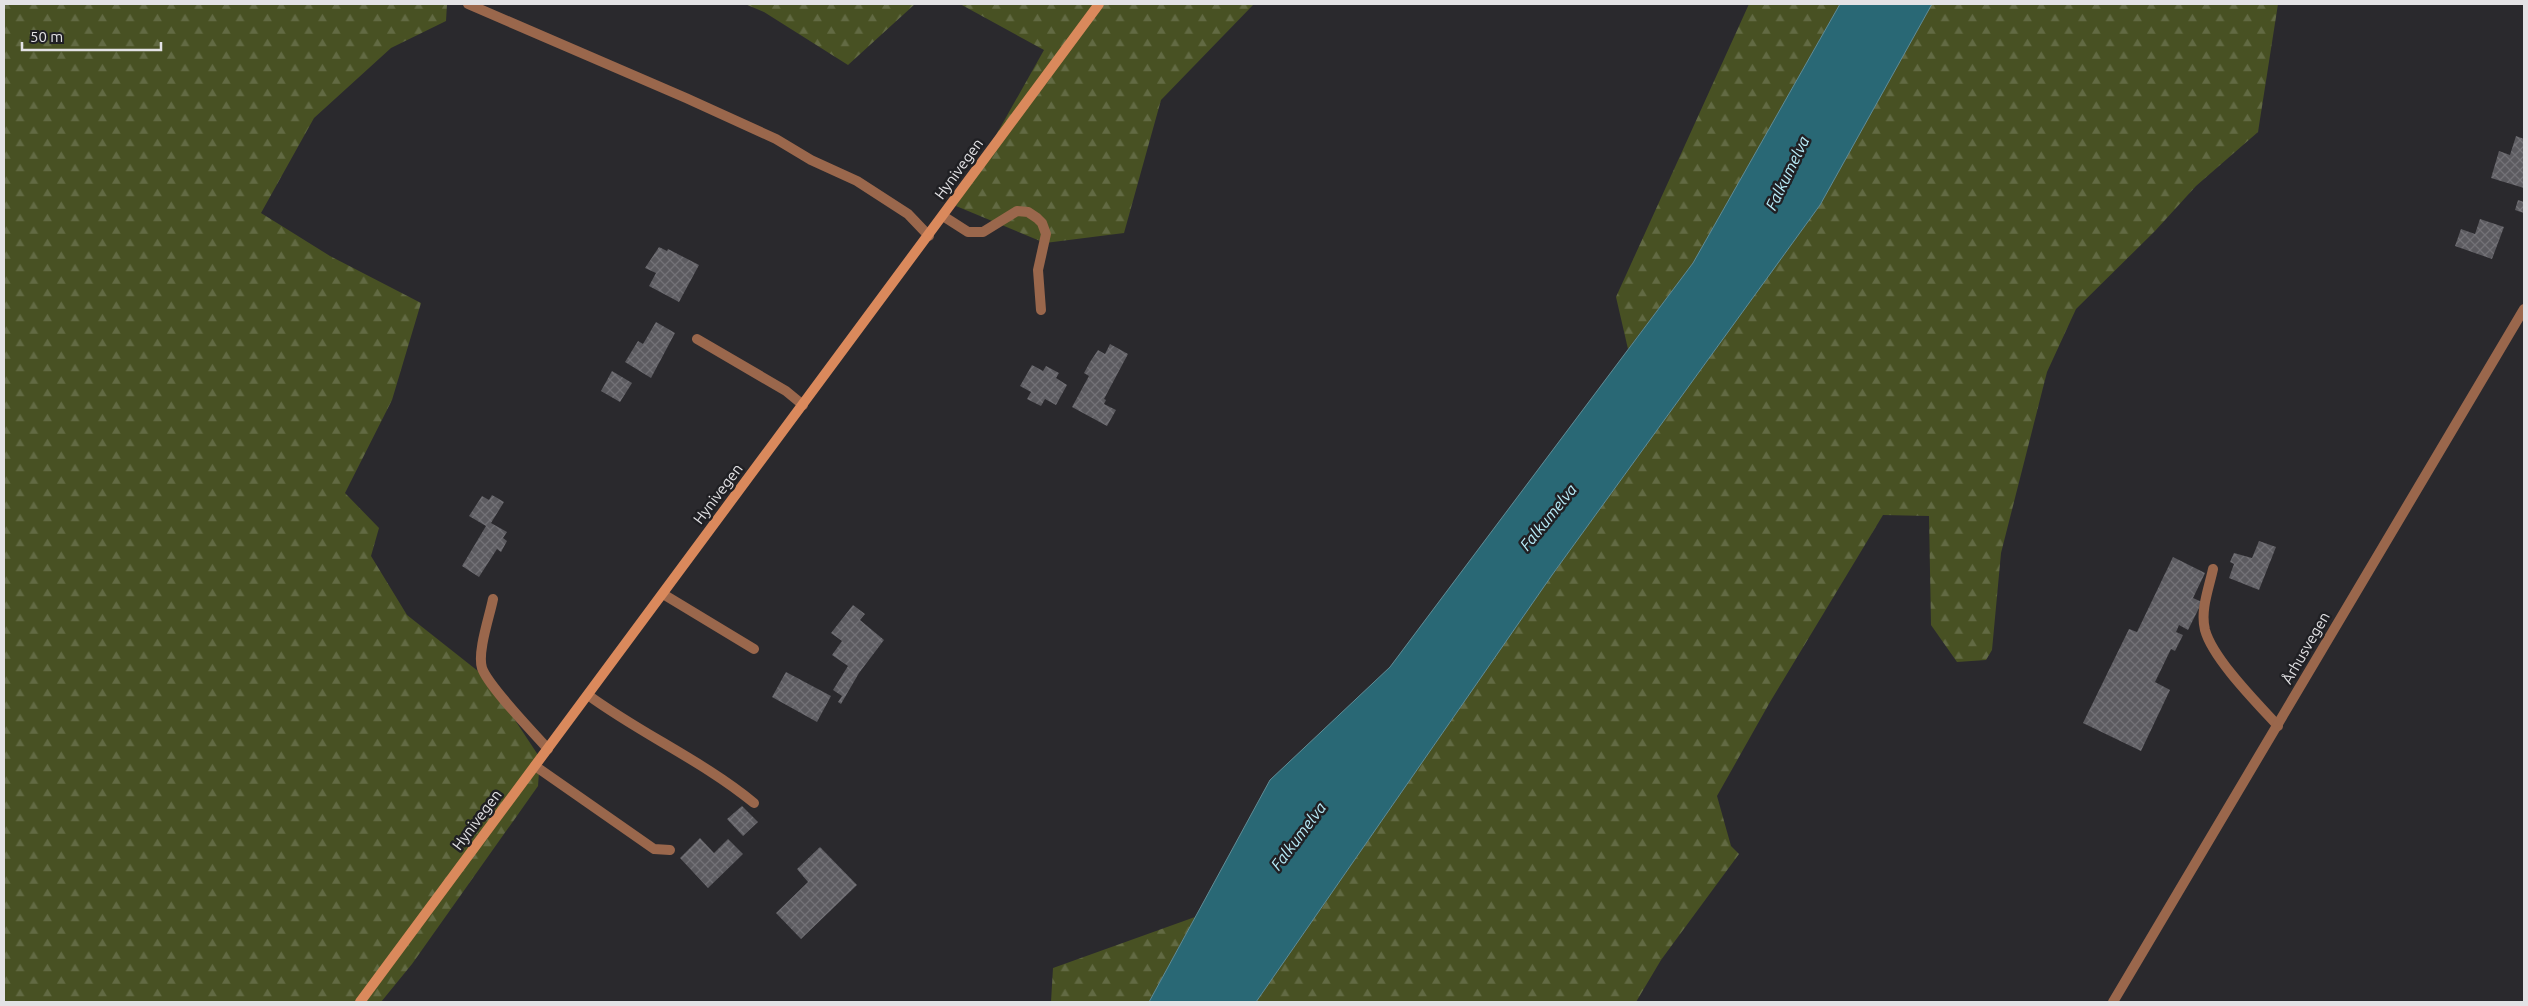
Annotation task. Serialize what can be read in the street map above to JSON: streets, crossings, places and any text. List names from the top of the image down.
{
  "streets": {
    "main road": ["Hynivegen"],
    "street": ["Århusvegen"]
  },
  "water": ["Falkumelva"],
  "scale_bar": "50 m"
}
